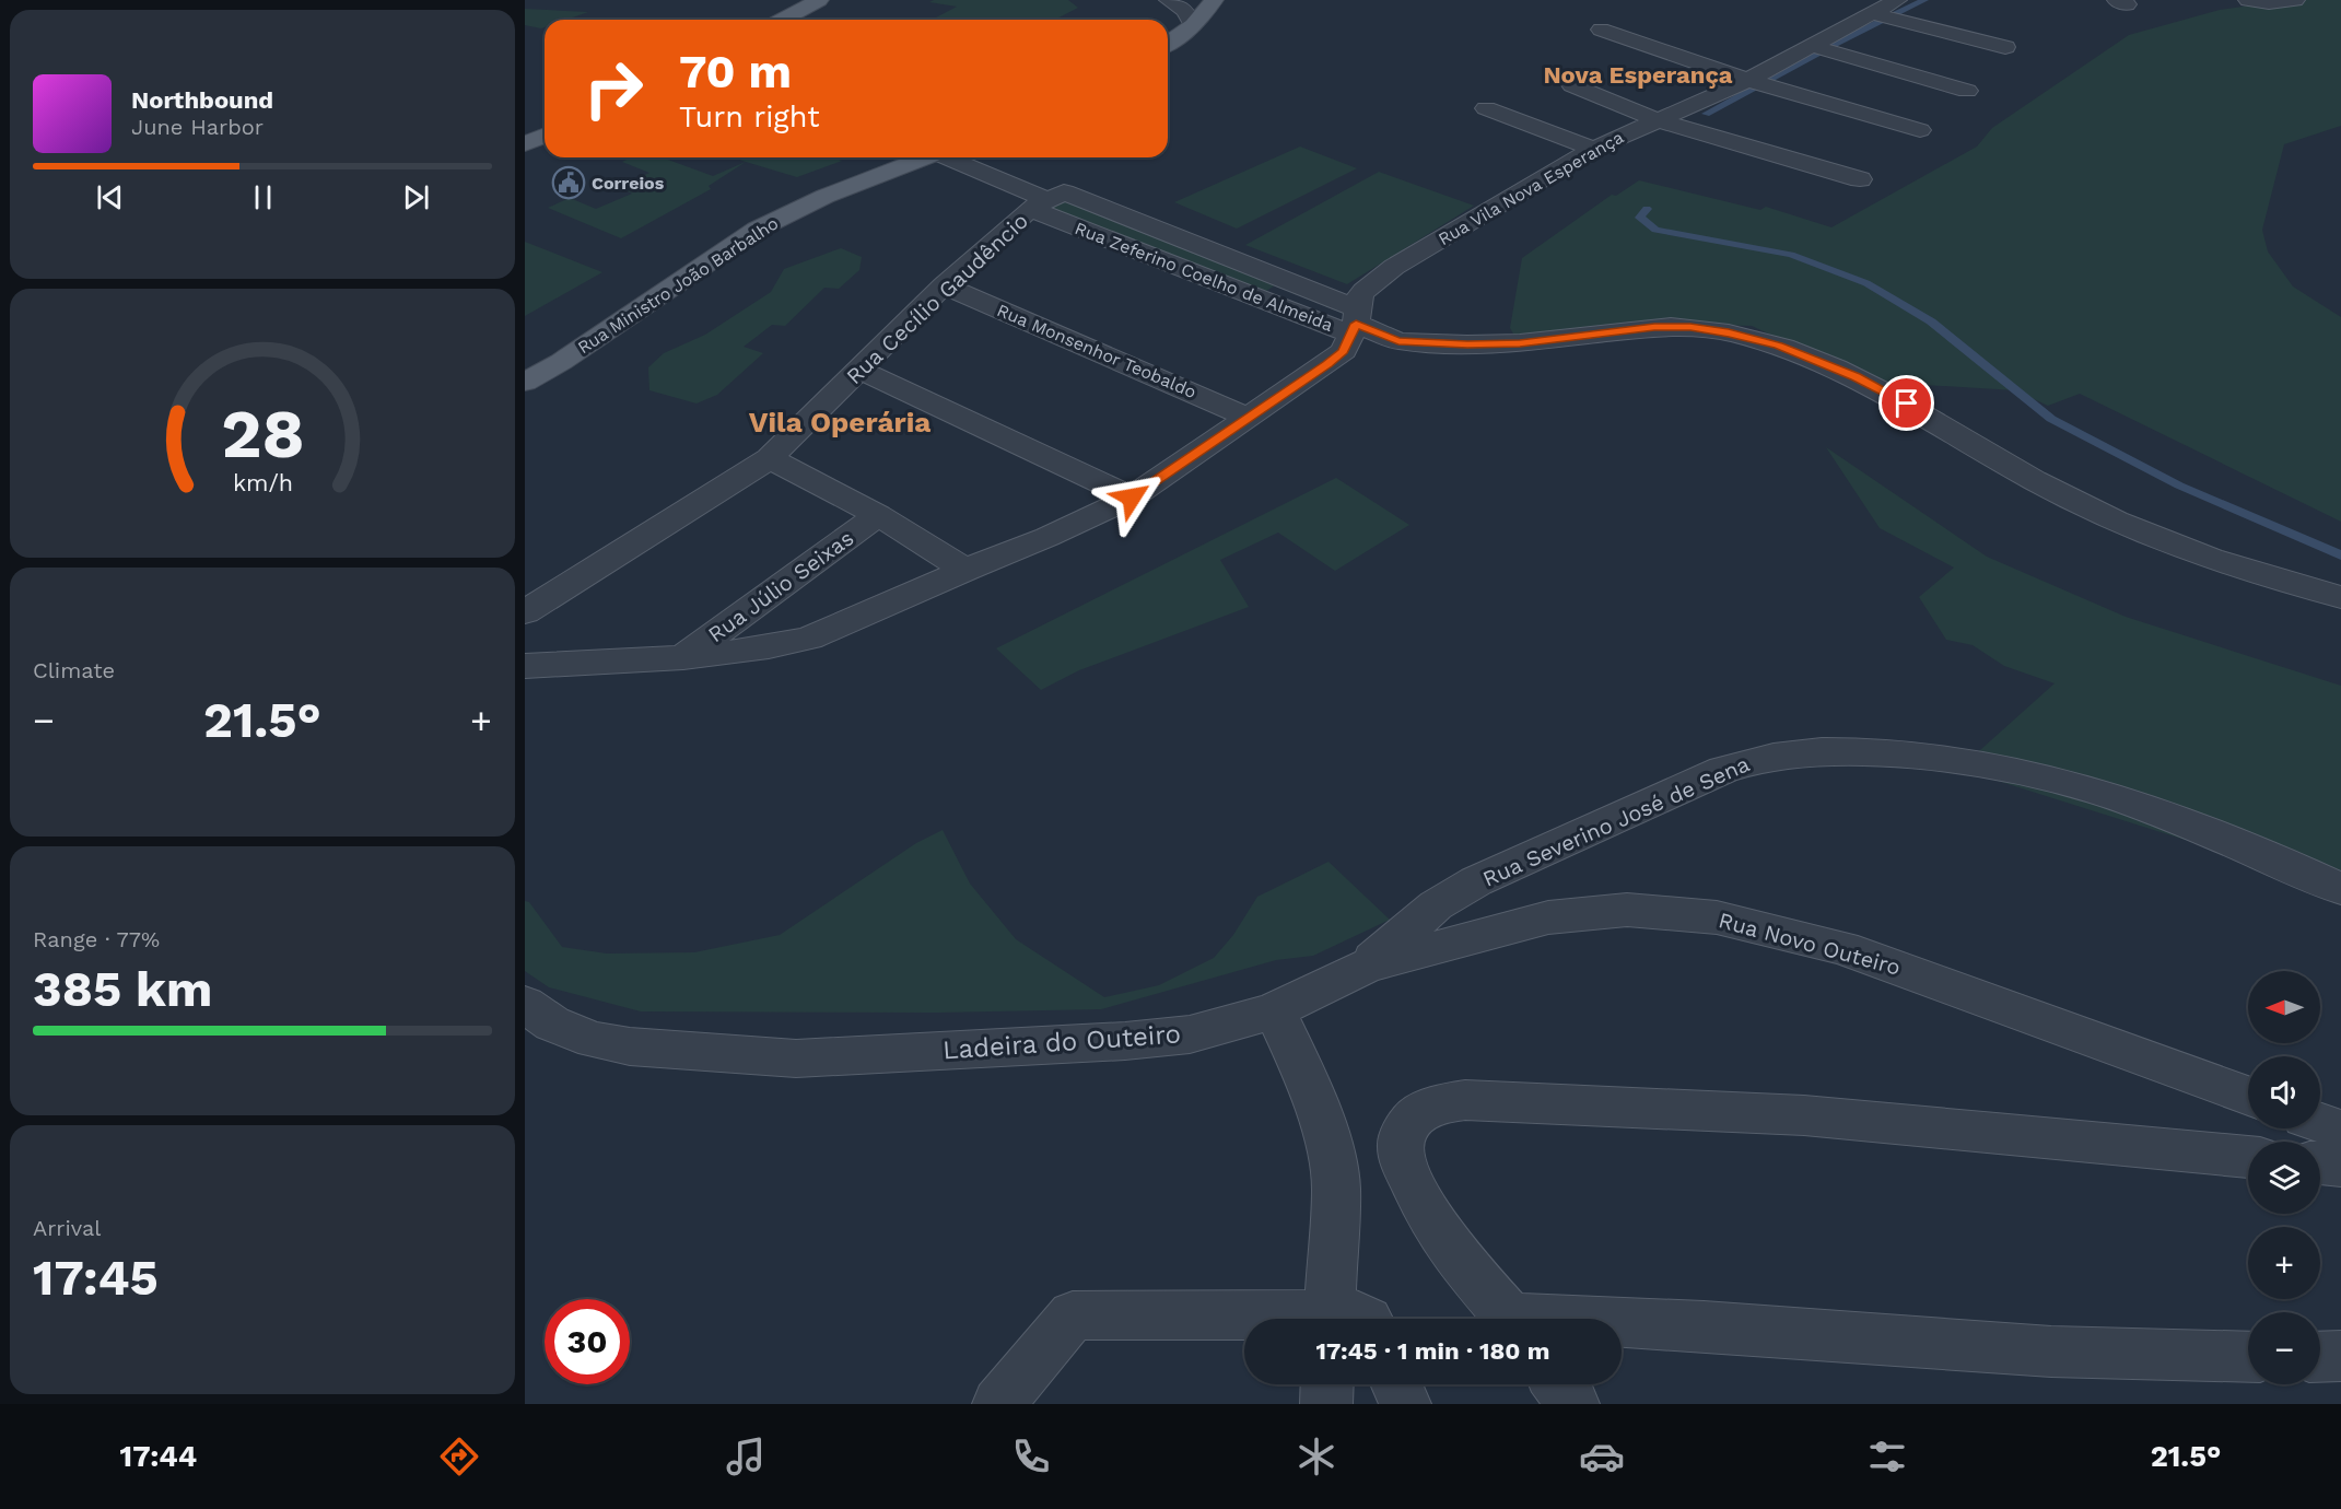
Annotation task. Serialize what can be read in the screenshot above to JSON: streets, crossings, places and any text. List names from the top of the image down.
{
  "streets": {
    "main road": ["Rua Ministro João Barbalho"],
    "street": [
      "Rua Vila Nova Esperança",
      "Rua Zeferino Coelho de Almeida",
      "Rua Cecílio Gaudêncio",
      "Rua Monsenhor Teobaldo",
      "Rua Júlio Seixas",
      "Rua Severino José de Sena",
      "Rua Novo Outeiro",
      "Ladeira do Outeiro"
    ]
  },
  "crossings": [
    ["Rua Vila Nova Esperança", "Rua Zeferino Coelho de Almeida"],
    ["Rua Vila Nova Esperança", "Rua Monsenhor Teobaldo"],
    ["Rua Vila Nova Esperança", "Rua Júlio Seixas"],
    ["Rua Zeferino Coelho de Almeida", "Rua Cecílio Gaudêncio"],
    ["Rua Cecílio Gaudêncio", "Rua Monsenhor Teobaldo"],
    ["Rua Severino José de Sena", "Rua Novo Outeiro"],
    ["Rua Novo Outeiro", "Ladeira do Outeiro"]
  ],
  "districts": ["Nova Esperança", "Vila Operária"],
  "places": {
    "public building": ["Correios"]
  },
  "north": "left",
  "page": {
    "turn": ["70 m", "Turn right"],
    "song": ["Northbound", "June Harbor"],
    "tile": [
      "Climate",
      ["Range · 77%", "385 km"],
      ["Arrival", "17:45"]
    ],
    "heat": ["−", "21.5°", "+"],
    "map_buttons": ["+", "−"],
    "limit": "30",
    "trip": "17:45 · 1 min · 180 m",
    "tabs": ["17:44", "21.5°"],
    "gauge": ["28", "km/h"]
  }
}
